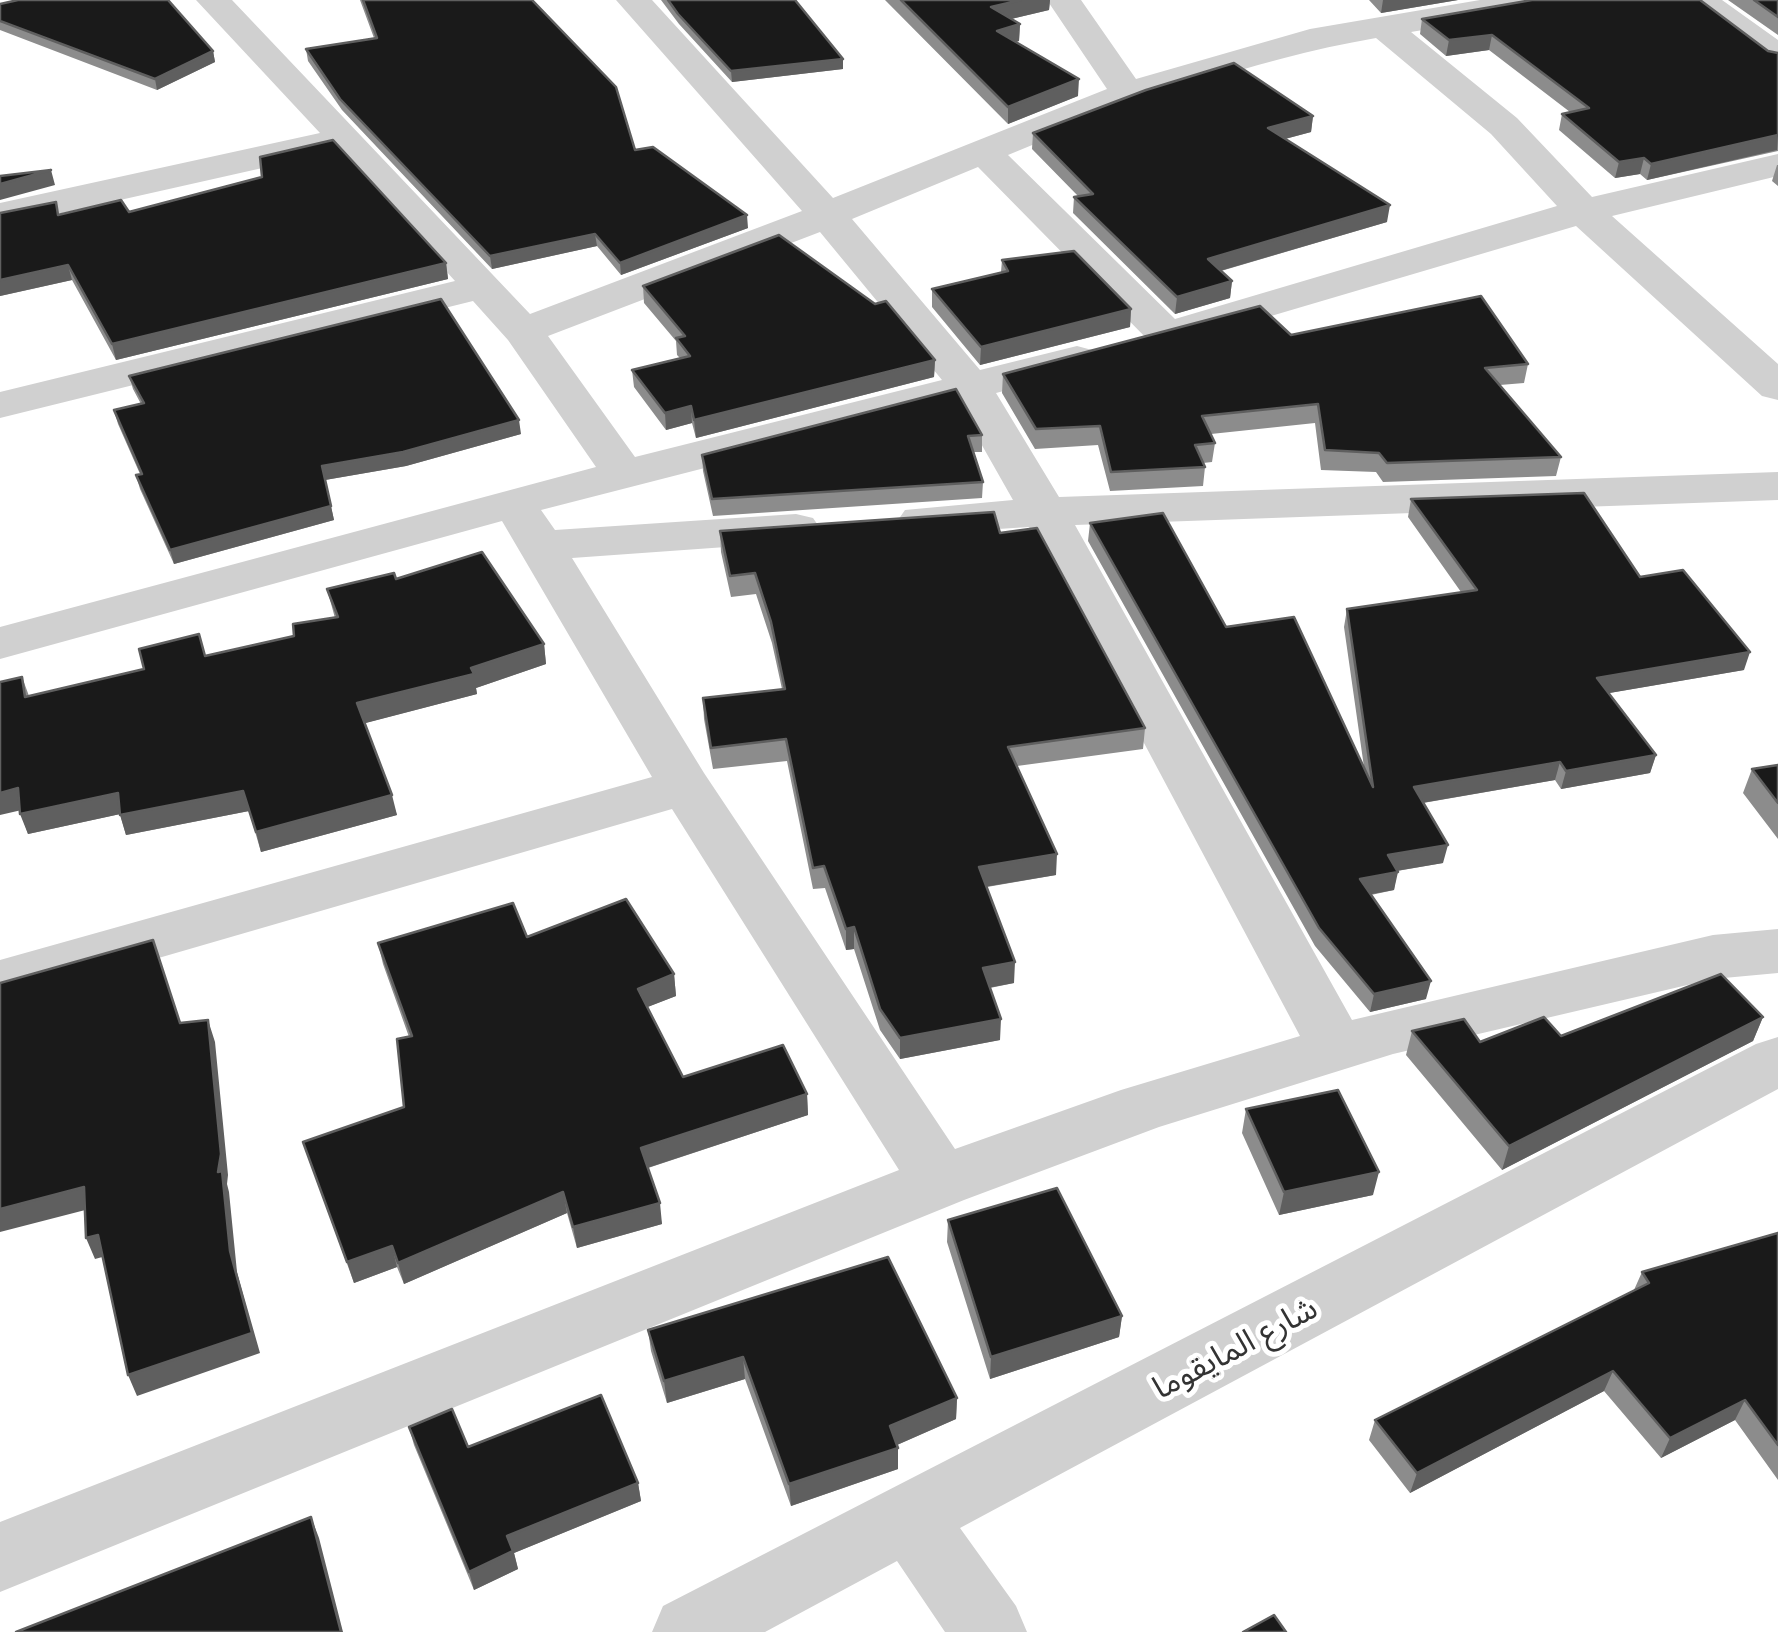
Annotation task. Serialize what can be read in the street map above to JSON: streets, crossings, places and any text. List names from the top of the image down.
{
  "streets": {
    "street": ["شارع المايقوما"]
  }
}
